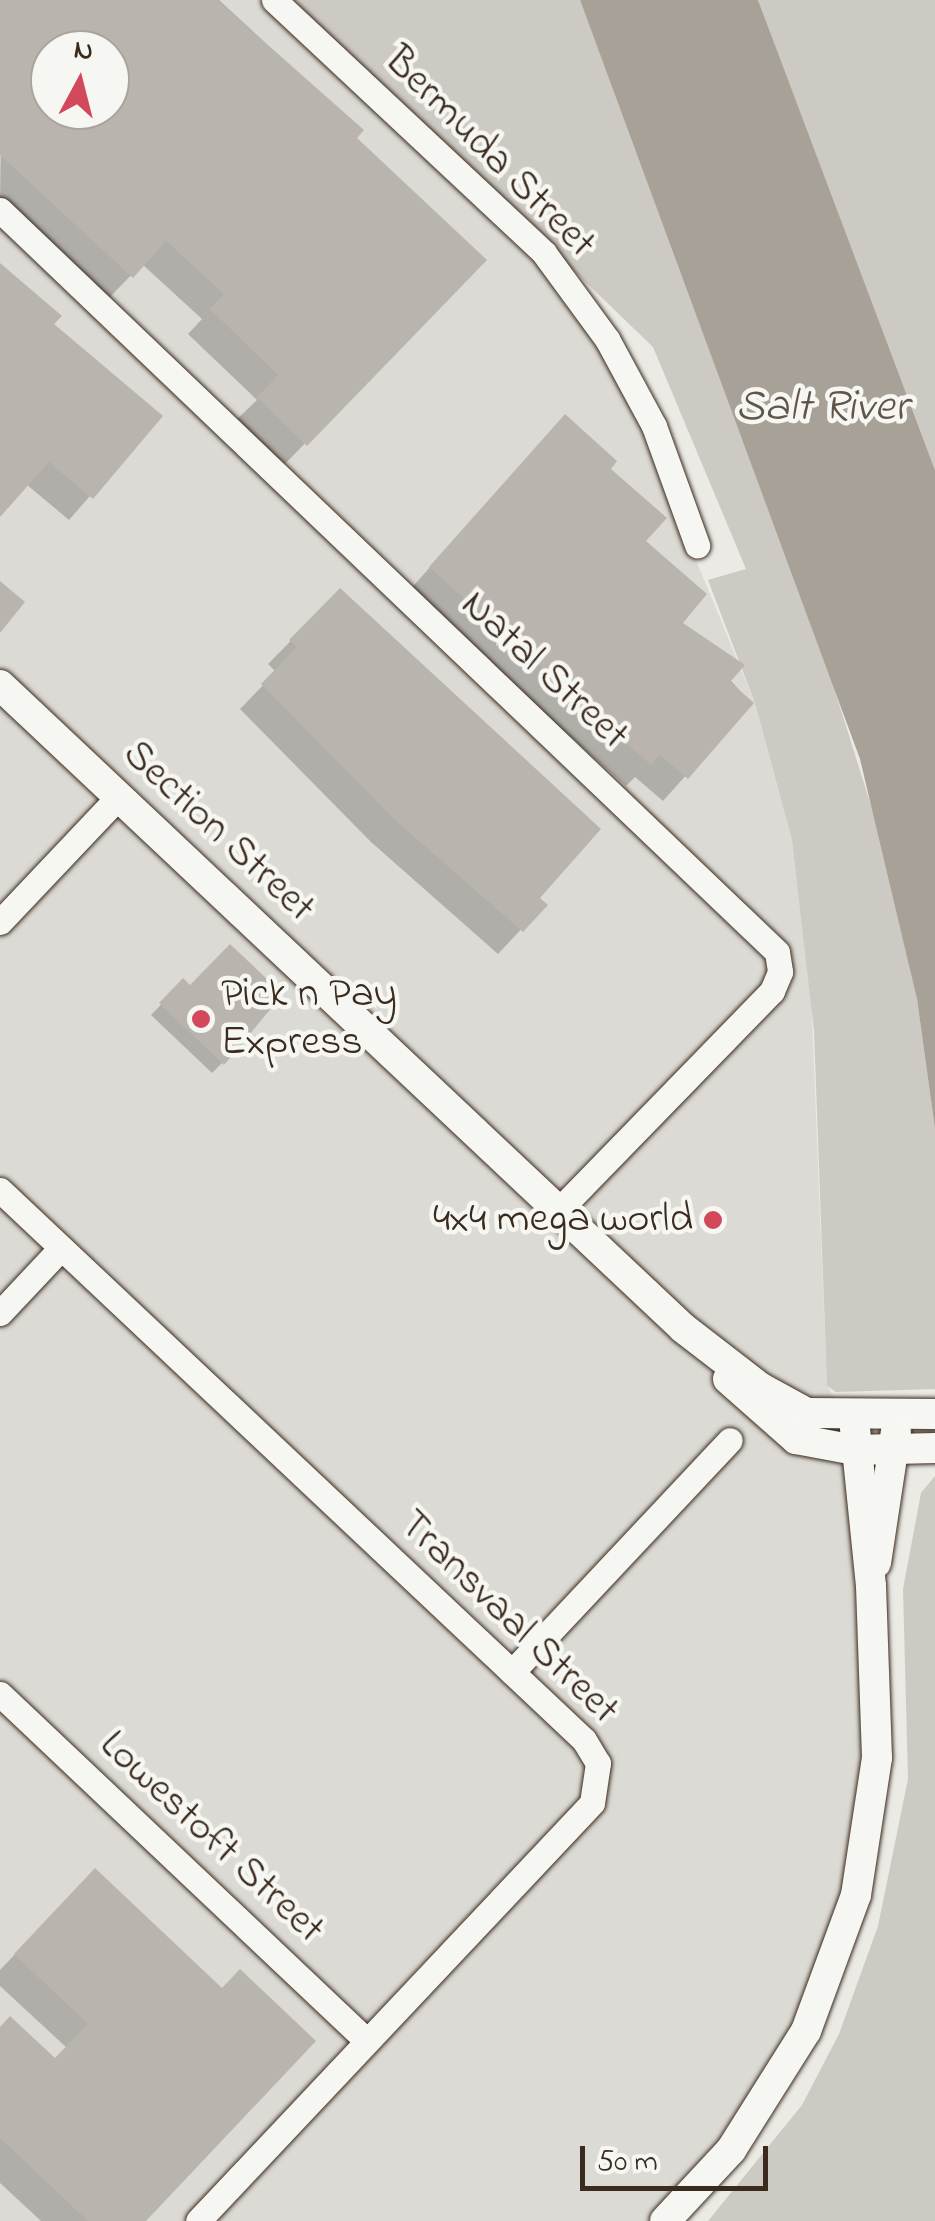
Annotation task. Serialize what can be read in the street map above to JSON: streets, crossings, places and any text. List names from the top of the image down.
{
  "streets": {
    "street": [
      "Bermuda Street",
      "Natal Street",
      "Section Street",
      "Transvaal Street",
      "Lowestoft Street"
    ]
  },
  "crossings": [
    ["Natal Street", "Section Street"],
    ["Transvaal Street", "Lowestoft Street"]
  ],
  "water": ["Salt River"],
  "places": ["Pick n Pay Express", "4x4 mega world"],
  "scale_bar": "50 m",
  "north": "top"
}
